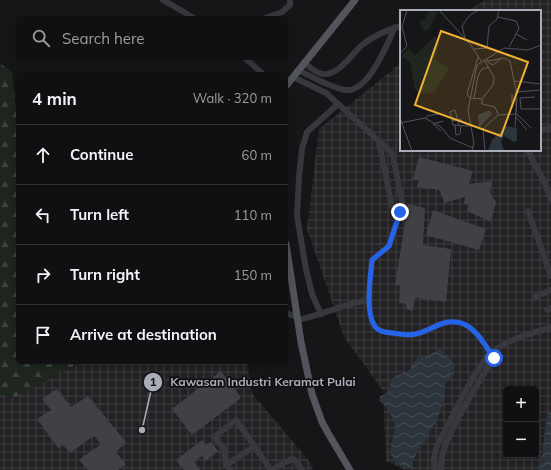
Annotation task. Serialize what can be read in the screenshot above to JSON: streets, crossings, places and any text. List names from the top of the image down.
{
  "places": ["Kawasan Industri Keramat Pulai"],
  "page": {
    "search": "Search here",
    "heading": ["4 min", "Walk · 320 m"],
    "list": [
      ["Continue", "60 m"],
      ["Turn left", "110 m"],
      ["Turn right", "150 m"],
      "Arrive at destination"
    ],
    "map_buttons": ["+", "−"]
  }
}
